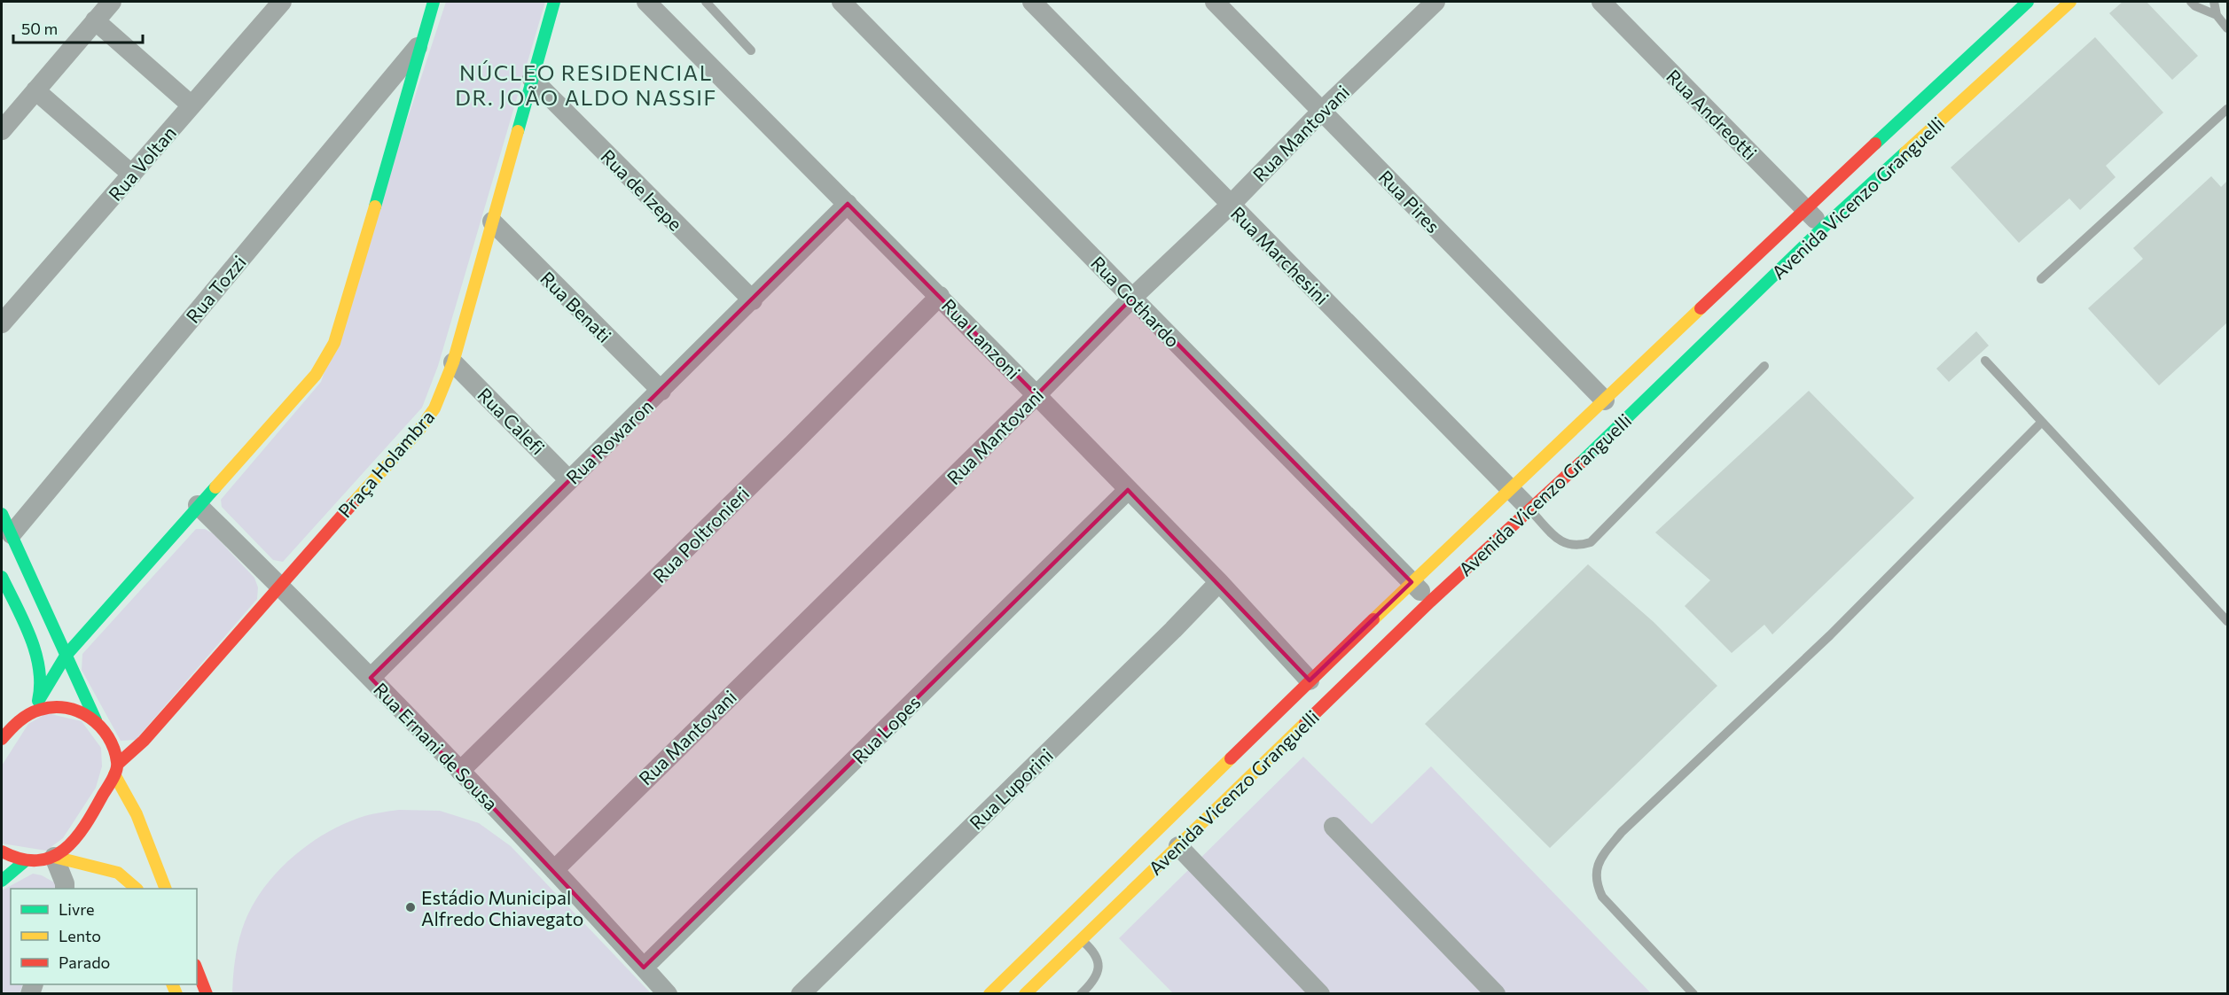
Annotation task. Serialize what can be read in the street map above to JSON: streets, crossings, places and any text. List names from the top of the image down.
{
  "streets": {
    "street": [
      "Rua Andreotti",
      "Rua Mantovani",
      "Rua Voltan",
      "Rua de Izepe",
      "Avenida Vicenzo Granguelli",
      "Rua Pires",
      "Rua Marchesini",
      "Rua Tozzi",
      "Rua Gothardo",
      "Rua Benati",
      "Rua Lanzoni",
      "Rua Calefi",
      "Rua Rowaron",
      "Praça Holambra",
      "Rua Poltronieri",
      "Rua Lopes",
      "Rua Ernani de Sousa",
      "Rua Luporini"
    ]
  },
  "crossings": [
    ["Rua Andreotti", "Avenida Vicenzo Granguelli"],
    ["Rua Mantovani", "Rua Pires"],
    ["Rua Mantovani", "Rua Marchesini"],
    ["Rua Mantovani", "Rua Gothardo"],
    ["Rua Mantovani", "Rua Lanzoni"],
    ["Rua Mantovani", "Rua Ernani de Sousa"],
    ["Rua de Izepe", "Rua Rowaron"],
    ["Rua de Izepe", "Praça Holambra"],
    ["Avenida Vicenzo Granguelli", "Rua Pires"],
    ["Avenida Vicenzo Granguelli", "Rua Marchesini"],
    ["Avenida Vicenzo Granguelli", "Rua Gothardo"],
    ["Avenida Vicenzo Granguelli", "Rua Lanzoni"],
    ["Rua Benati", "Rua Rowaron"],
    ["Rua Benati", "Praça Holambra"],
    ["Rua Lanzoni", "Rua Rowaron"],
    ["Rua Lanzoni", "Rua Poltronieri"],
    ["Rua Lanzoni", "Rua Lopes"],
    ["Rua Lanzoni", "Rua Luporini"],
    ["Rua Calefi", "Rua Rowaron"],
    ["Rua Calefi", "Praça Holambra"],
    ["Rua Rowaron", "Rua Ernani de Sousa"],
    ["Praça Holambra", "Rua Ernani de Sousa"],
    ["Rua Poltronieri", "Rua Ernani de Sousa"],
    ["Rua Lopes", "Rua Ernani de Sousa"]
  ],
  "districts": ["NÚCLEO RESIDENCIAL DR. JOÃO ALDO NASSIF"],
  "places": ["Estádio Municipal Alfredo Chiavegato"],
  "legend": ["Livre", "Lento", "Parado"],
  "scale_bar": "50 m"
}
